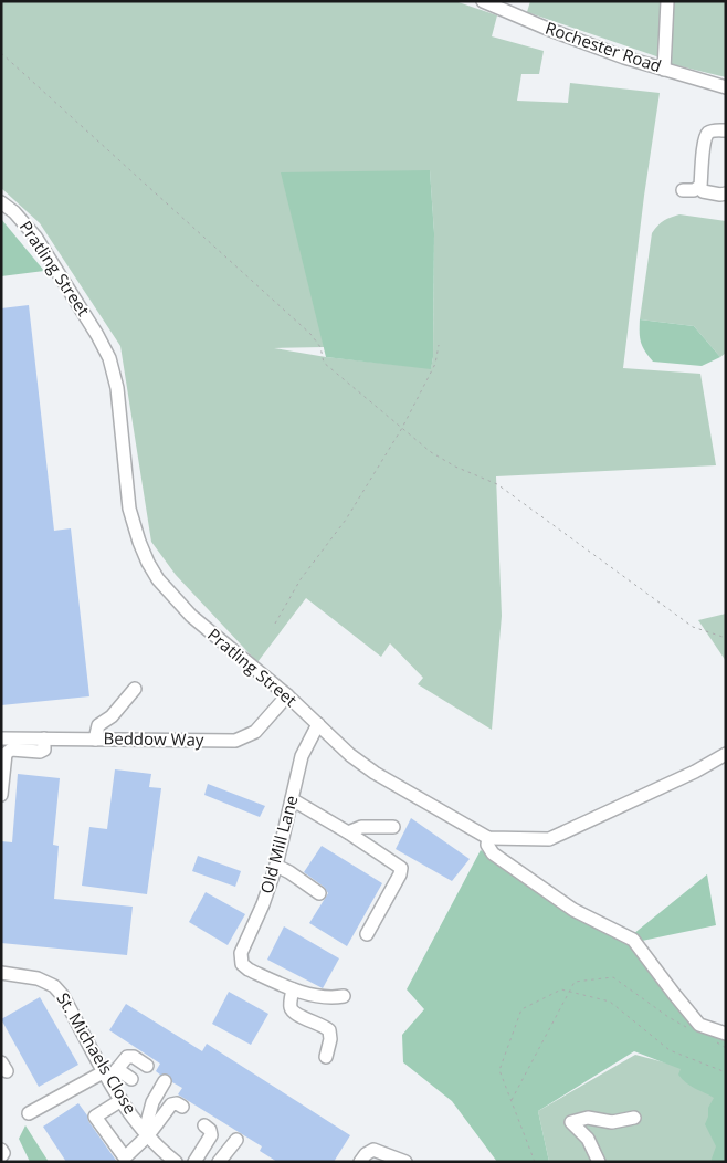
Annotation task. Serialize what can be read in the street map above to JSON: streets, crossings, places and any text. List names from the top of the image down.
{
  "streets": {
    "street": [
      "Rochester Road",
      "Pratling Street",
      "Beddow Way",
      "Old Mill Lane",
      "St. Michaels Close"
    ]
  },
  "crossings": [
    ["Pratling Street", "Beddow Way"],
    ["Pratling Street", "Old Mill Lane"]
  ]
}
